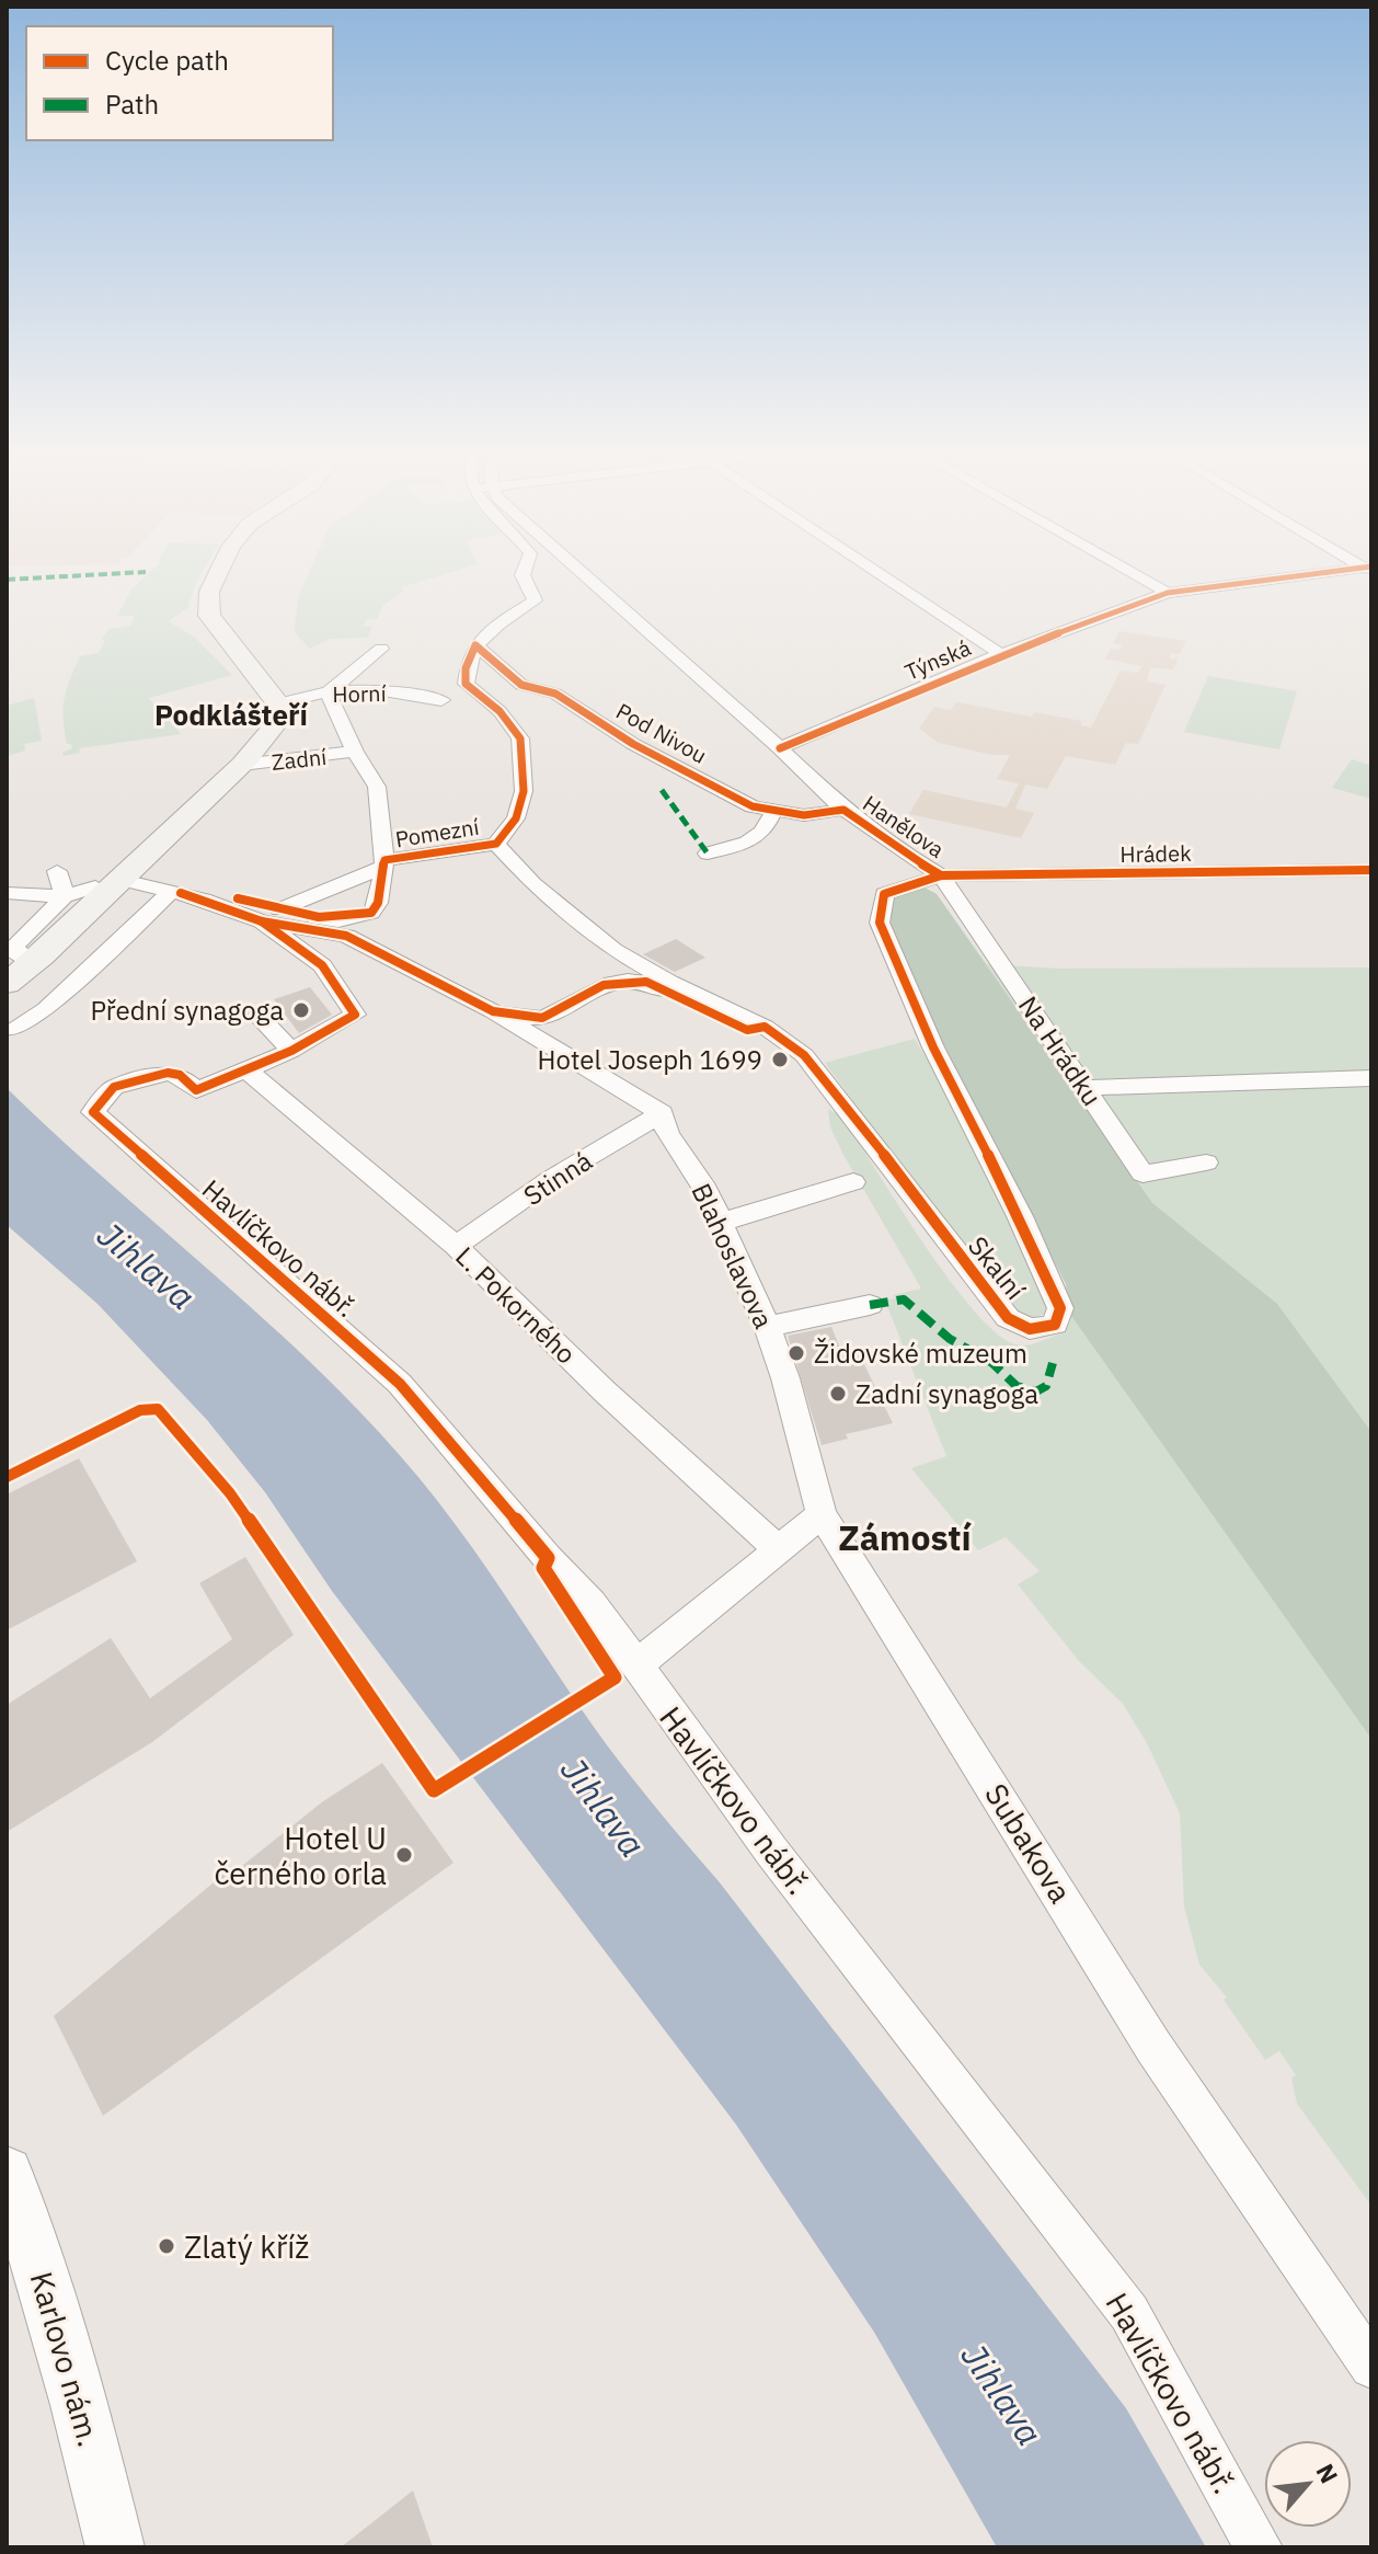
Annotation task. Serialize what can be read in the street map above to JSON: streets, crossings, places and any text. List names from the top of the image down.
{
  "streets": {
    "street": [
      "Týnská",
      "Horní",
      "Pod Nivou",
      "Zadní",
      "Hanělova",
      "Pomezní",
      "Hrádek",
      "Na Hrádku",
      "Stinná",
      "Havlíčkovo nábř.",
      "Blahoslavova",
      "Skalní",
      "L. Pokorného",
      "Subakova",
      "Karlovo nám."
    ]
  },
  "crossings": [
    ["Týnská", "Hanělova"],
    ["Horní", "Zadní"],
    ["Pod Nivou", "Hanělova"],
    ["Zadní", "Pomezní"],
    ["Hanělova", "Hrádek"],
    ["Hanělova", "Na Hrádku"],
    ["Hanělova", "Skalní"],
    ["Pomezní", "Skalní"],
    ["Hrádek", "Na Hrádku"],
    ["Hrádek", "Skalní"],
    ["Na Hrádku", "Skalní"],
    ["Stinná", "Blahoslavova"],
    ["Stinná", "L. Pokorného"],
    ["Havlíčkovo nábř.", "L. Pokorného"],
    ["Blahoslavova", "Subakova"]
  ],
  "districts": ["Podklášteří", "Zámostí"],
  "water": ["Jihlava"],
  "places": [
    "Přední synagoga",
    "Hotel Joseph 1699",
    "Židovské muzeum",
    "Zadní synagoga",
    "Hotel U černého orla",
    "Zlatý kříž"
  ],
  "legend": ["Cycle path", "Path"],
  "north": "top right"
}
